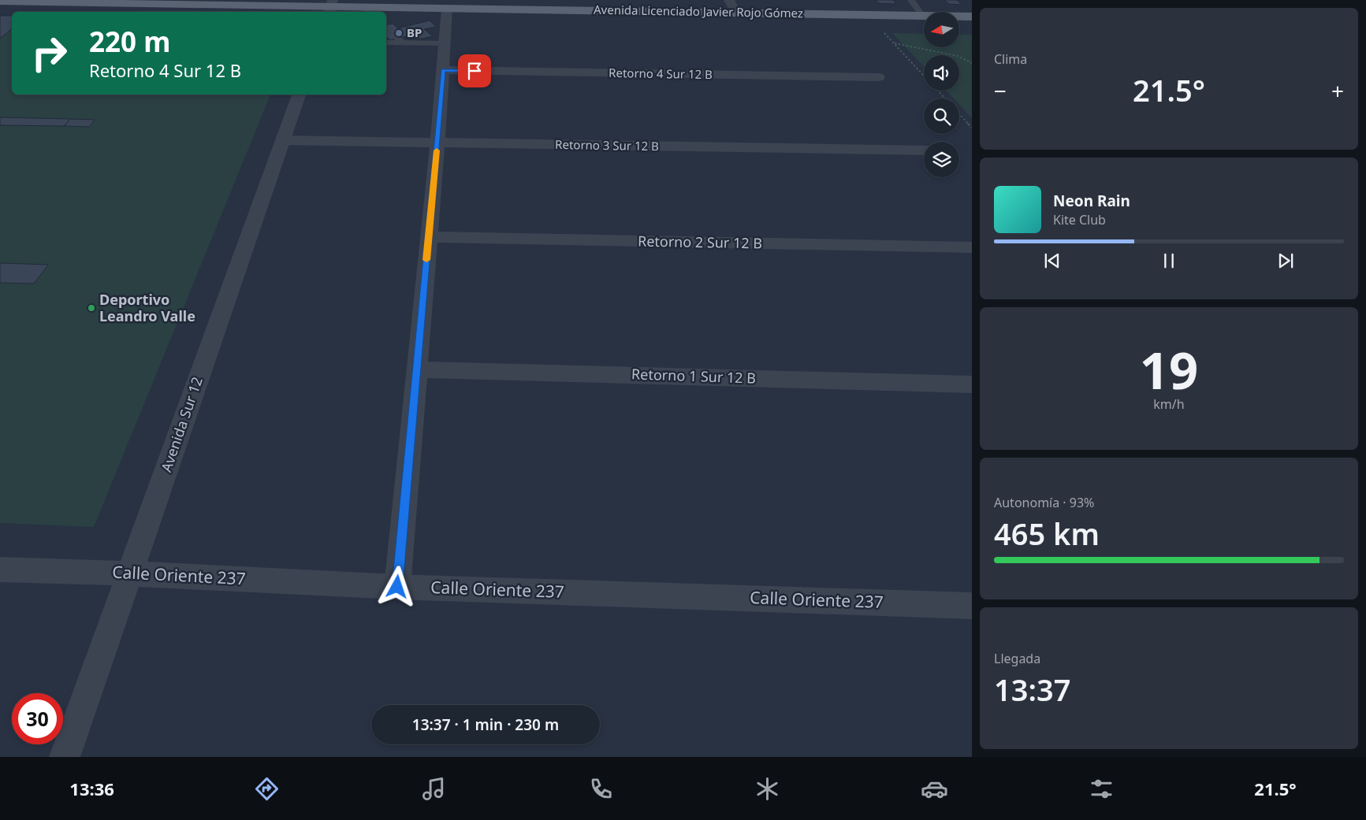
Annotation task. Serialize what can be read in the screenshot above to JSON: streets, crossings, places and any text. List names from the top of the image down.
{
  "streets": {
    "main road": ["Avenida Licenciado Javier Rojo Gómez"],
    "street": [
      "Retorno 4 Sur 12 B",
      "Retorno 3 Sur 12 B",
      "Retorno 2 Sur 12 B",
      "Retorno 1 Sur 12 B",
      "Avenida Sur 12",
      "Calle Oriente 237"
    ]
  },
  "crossings": [
    ["Retorno 3 Sur 12 B", "Avenida Sur 12"],
    ["Avenida Sur 12", "Calle Oriente 237"]
  ],
  "places": ["BP", "Deportivo Leandro Valle"],
  "north": "left",
  "page": {
    "tile": [
      "Clima",
      ["19", "km/h"],
      ["Autonomía · 93%", "465 km"],
      ["Llegada", "13:37"]
    ],
    "turn": ["220 m", "Retorno 4 Sur 12 B"],
    "heat": ["−", "21.5°", "+"],
    "song": ["Neon Rain", "Kite Club"],
    "limit": "30",
    "trip": "13:37 · 1 min · 230 m",
    "tabs": ["13:36", "21.5°"]
  }
}
